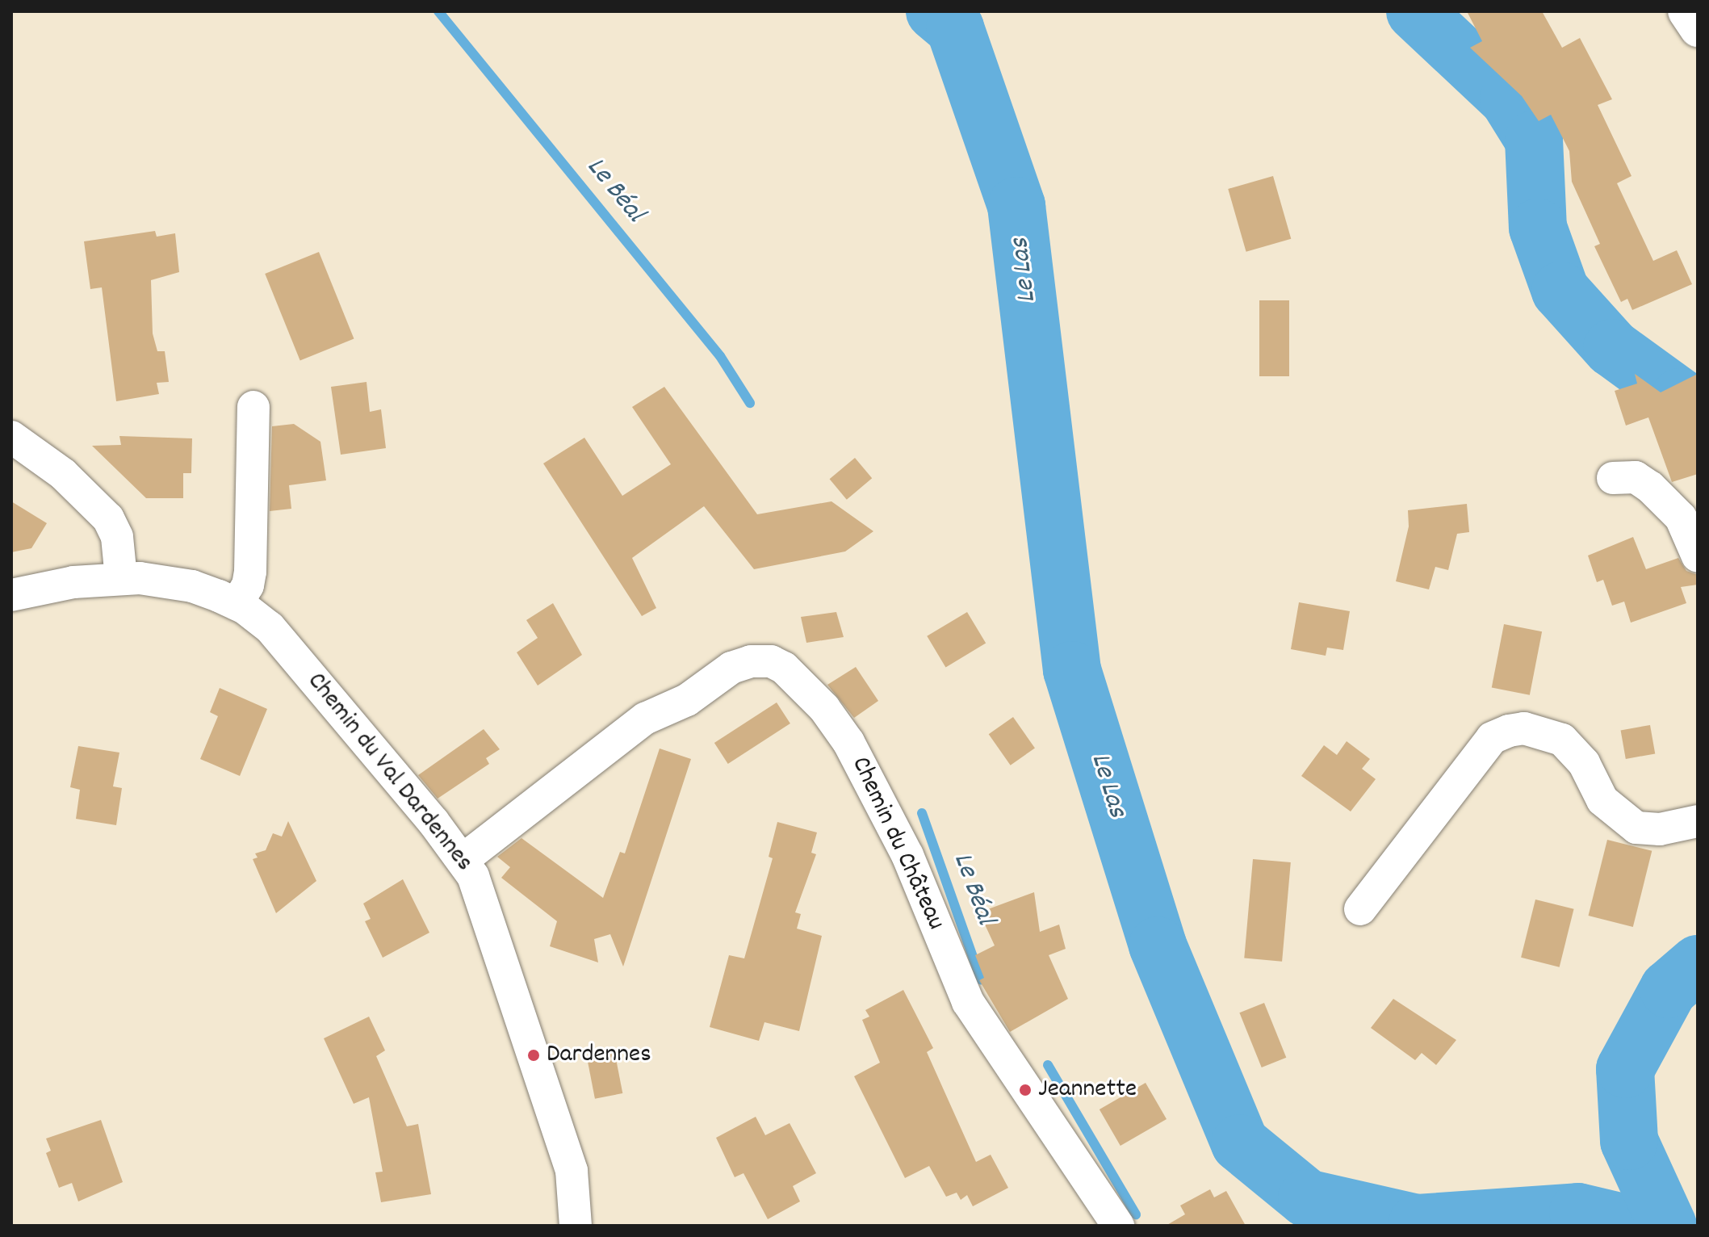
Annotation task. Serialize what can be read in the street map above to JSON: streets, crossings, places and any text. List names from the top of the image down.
{
  "streets": {
    "street": ["Chemin du Val Dardennes", "Chemin du Château"]
  },
  "crossings": [
    ["Chemin du Val Dardennes", "Chemin du Château"]
  ],
  "water": ["Le Béal", "Le Las"],
  "places": ["Dardennes", "Jeannette"]
}
